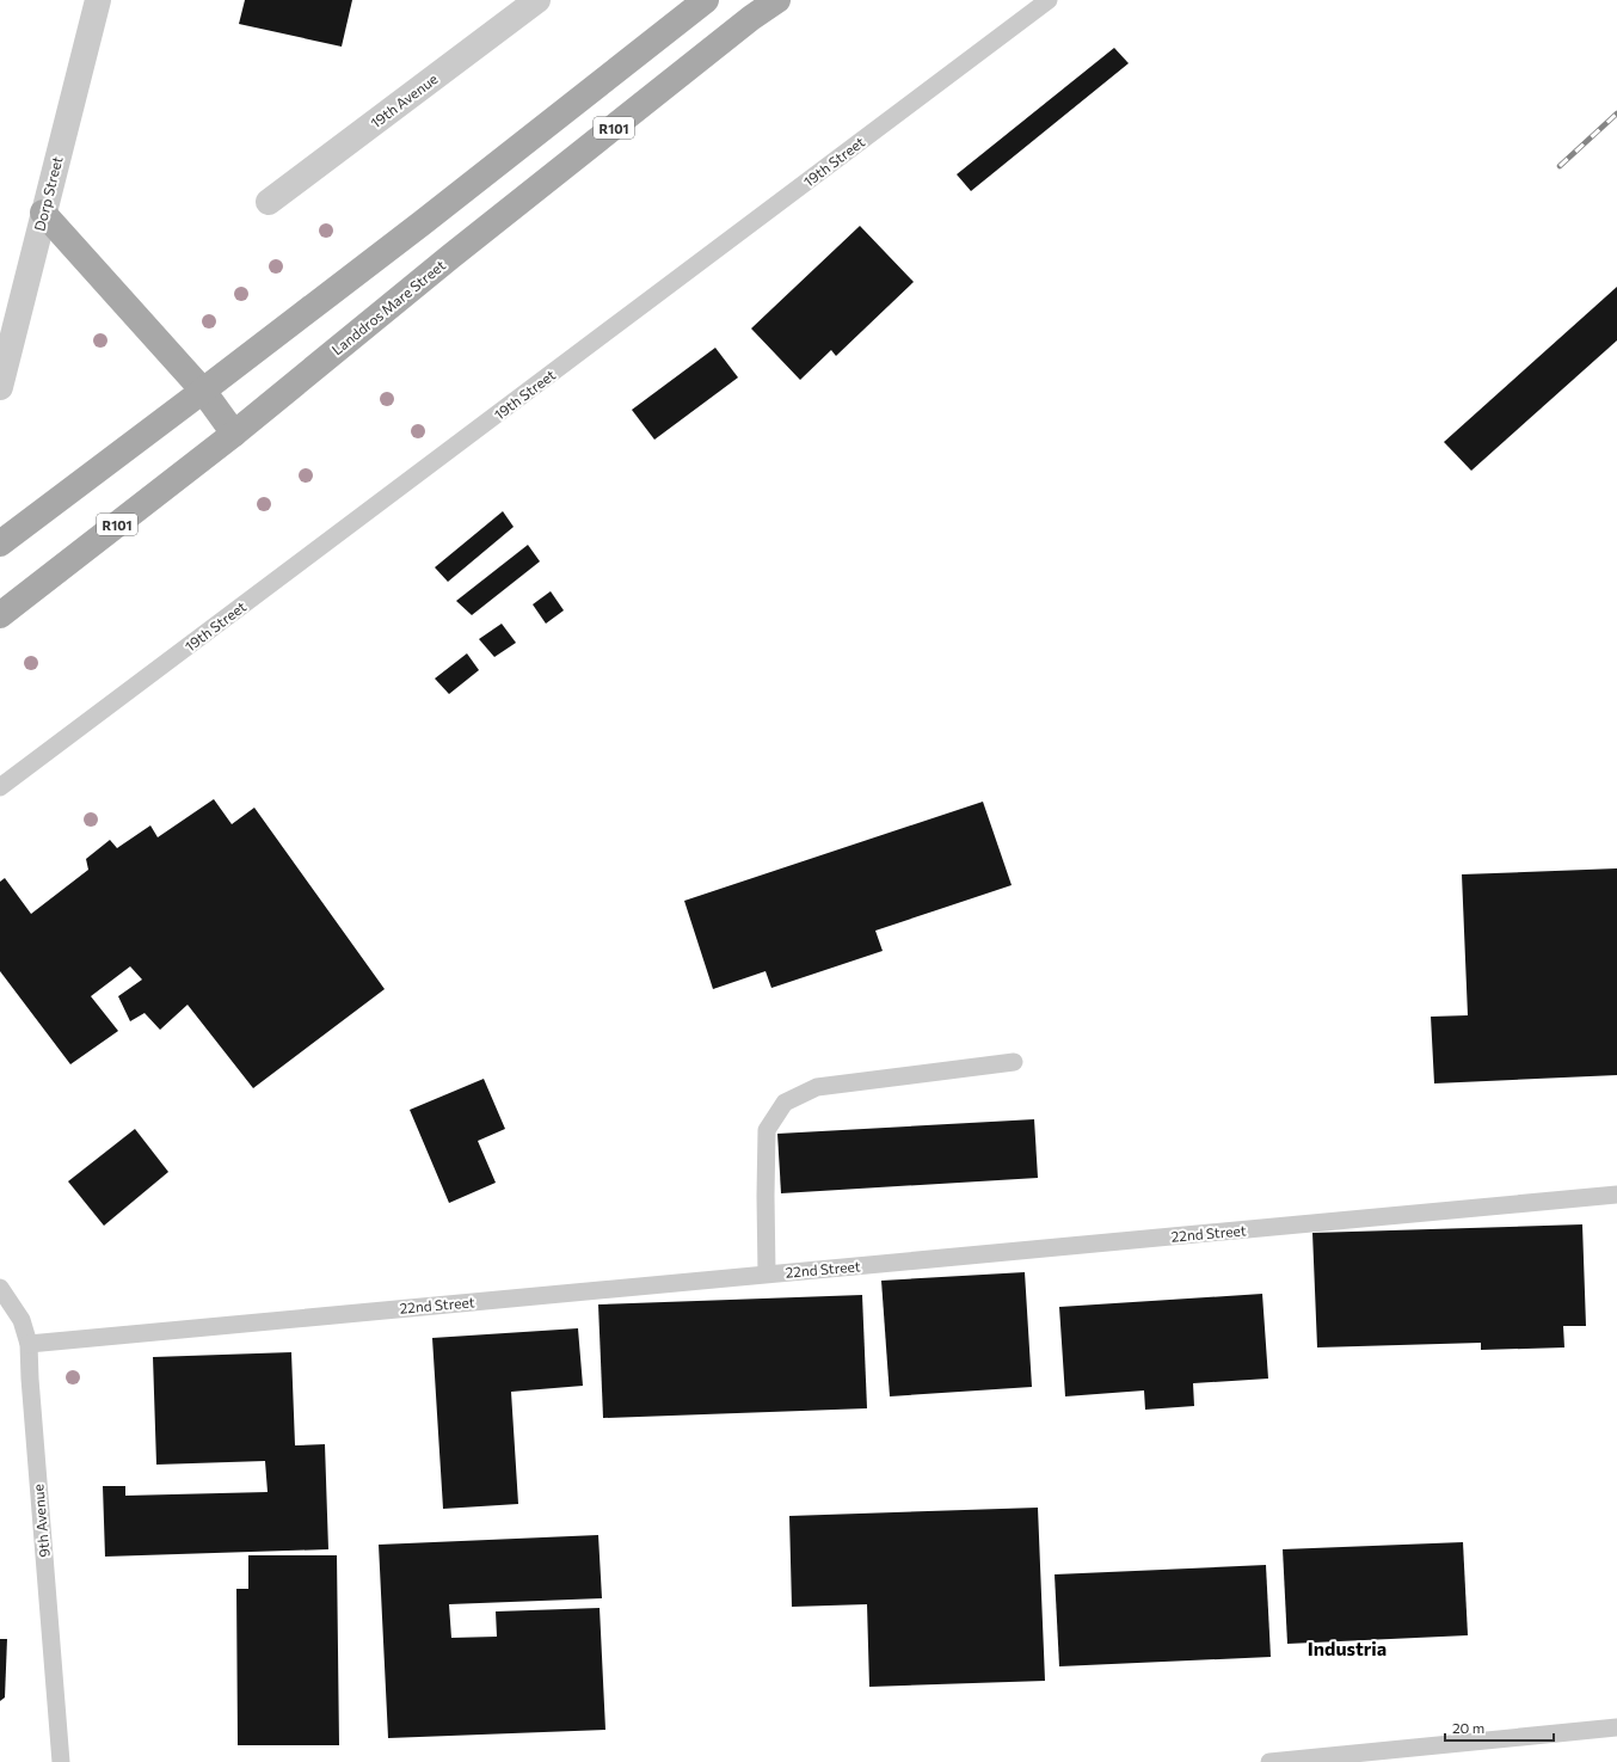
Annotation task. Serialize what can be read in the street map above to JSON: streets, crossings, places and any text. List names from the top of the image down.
{
  "streets": {
    "main road": ["R101", "Landdros Mare Street"],
    "street": ["19th Avenue", "Dorp Street"],
    "lane": ["19th Street", "22nd Street", "9th Avenue"]
  },
  "crossings": [
    ["22nd Street", "9th Avenue"]
  ],
  "districts": ["Industria"],
  "scale_bar": "20 m"
}
